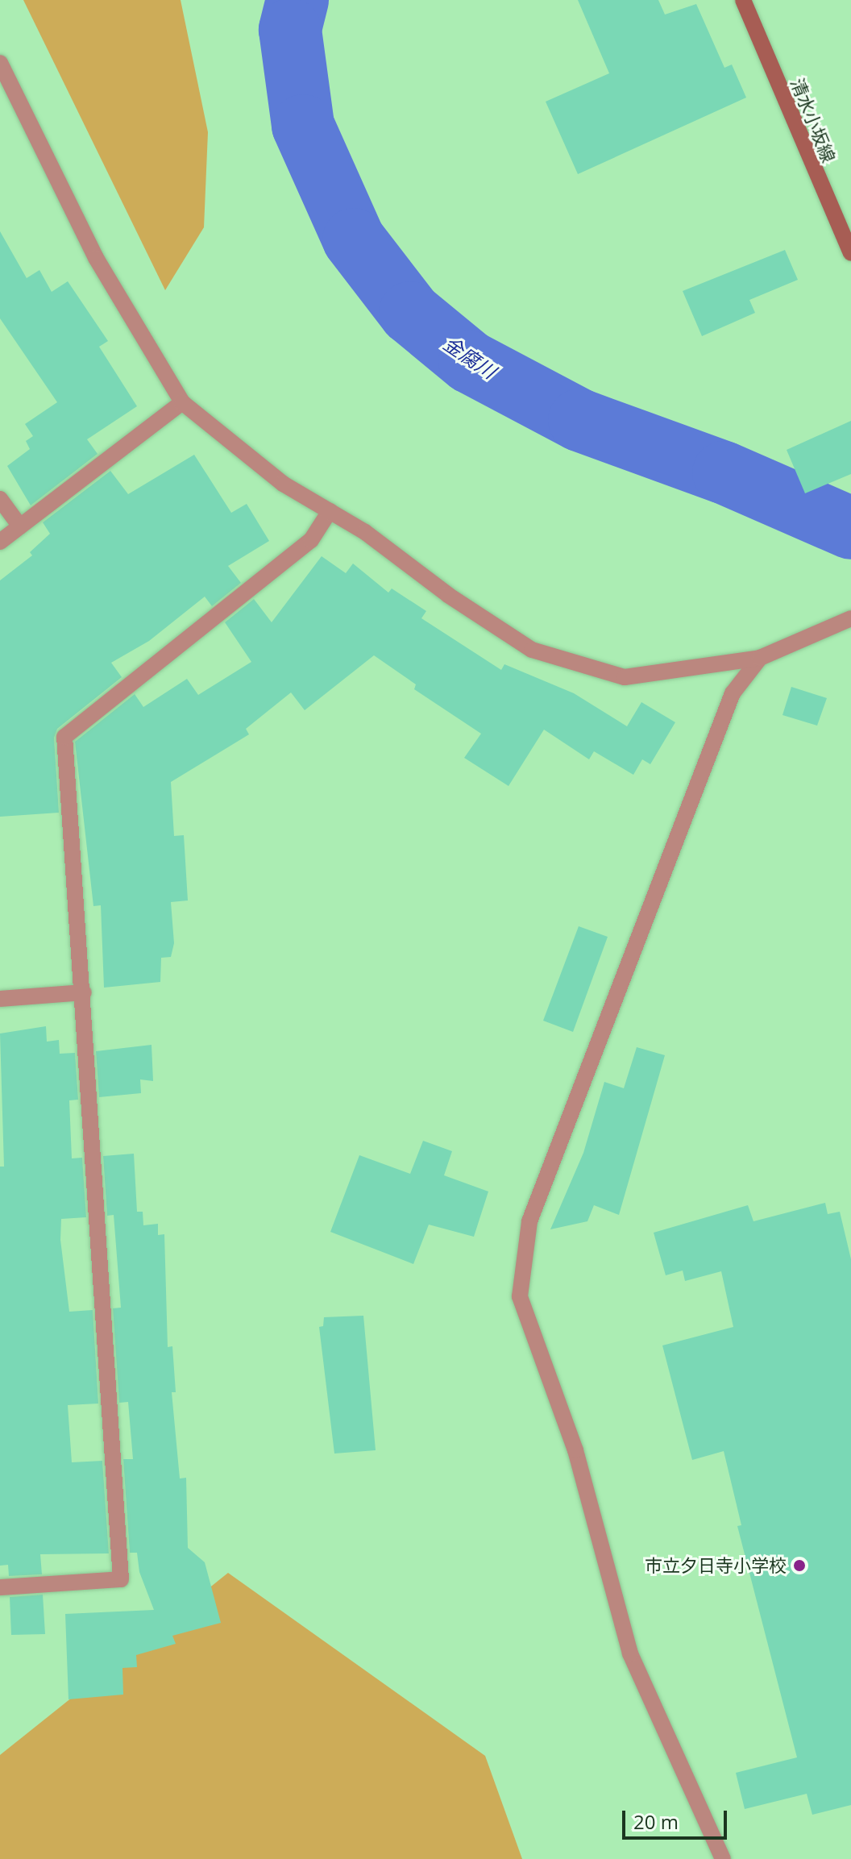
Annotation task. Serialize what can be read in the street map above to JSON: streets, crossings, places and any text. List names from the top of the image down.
{
  "streets": {
    "main road": ["清水小坂線"]
  },
  "water": ["金腐川"],
  "places": ["市立夕日寺小学校"],
  "scale_bar": "20 m"
}
